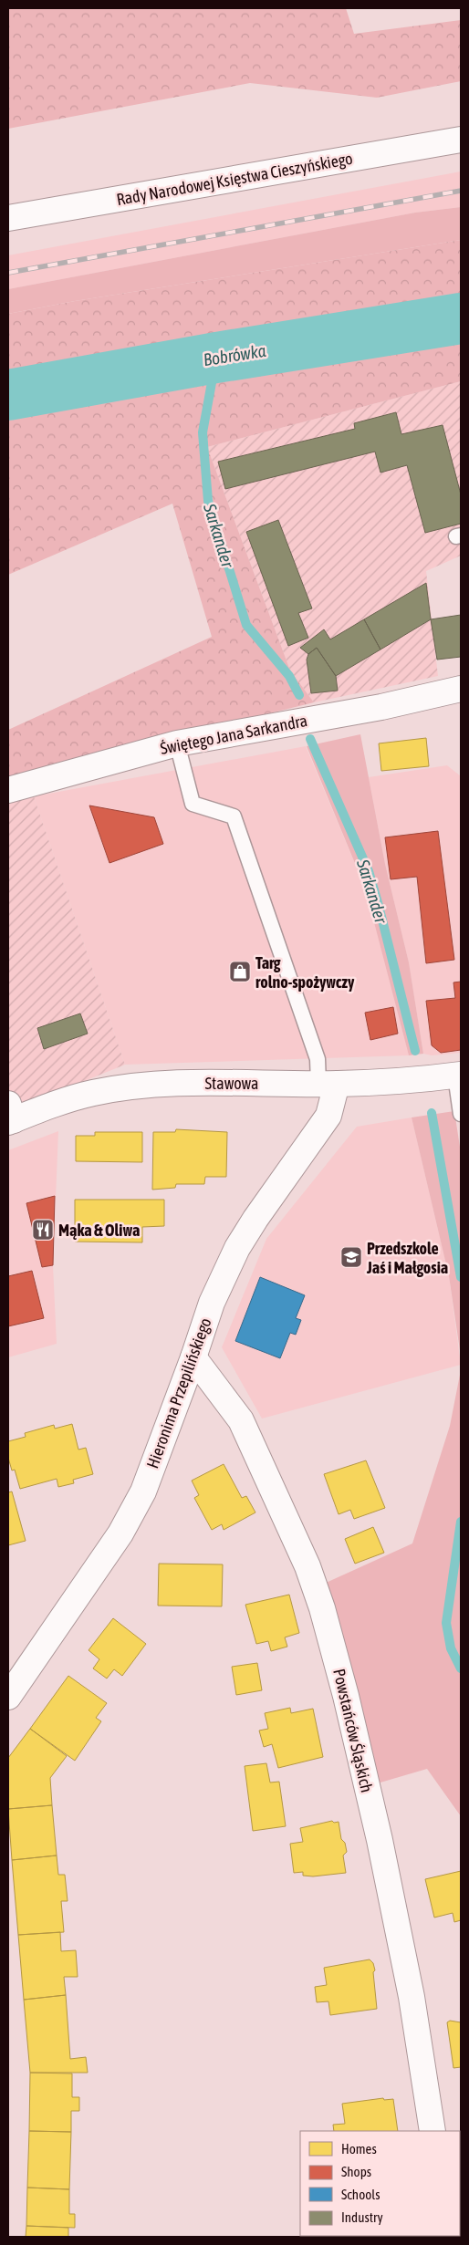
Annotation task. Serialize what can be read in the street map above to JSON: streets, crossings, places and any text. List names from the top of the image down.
{
  "streets": {
    "street": [
      "Rady Narodowej Księstwa Cieszyńskiego",
      "Świętego Jana Sarkandra",
      "Stawowa",
      "Hieronima Przepilińskiego",
      "Powstańców Śląskich"
    ]
  },
  "crossings": [
    ["Stawowa", "Hieronima Przepilińskiego"],
    ["Hieronima Przepilińskiego", "Powstańców Śląskich"]
  ],
  "water": ["Bobrówka", "Sarkander"],
  "places": {
    "shop": ["Targ rolno-spożywczy"],
    "restaurant": ["Mąka & Oliwa"],
    "school or university": ["Przedszkole Jaś i Małgosia"]
  },
  "legend": [
    "Homes",
    "Shops",
    "Schools",
    "Industry"
  ]
}
